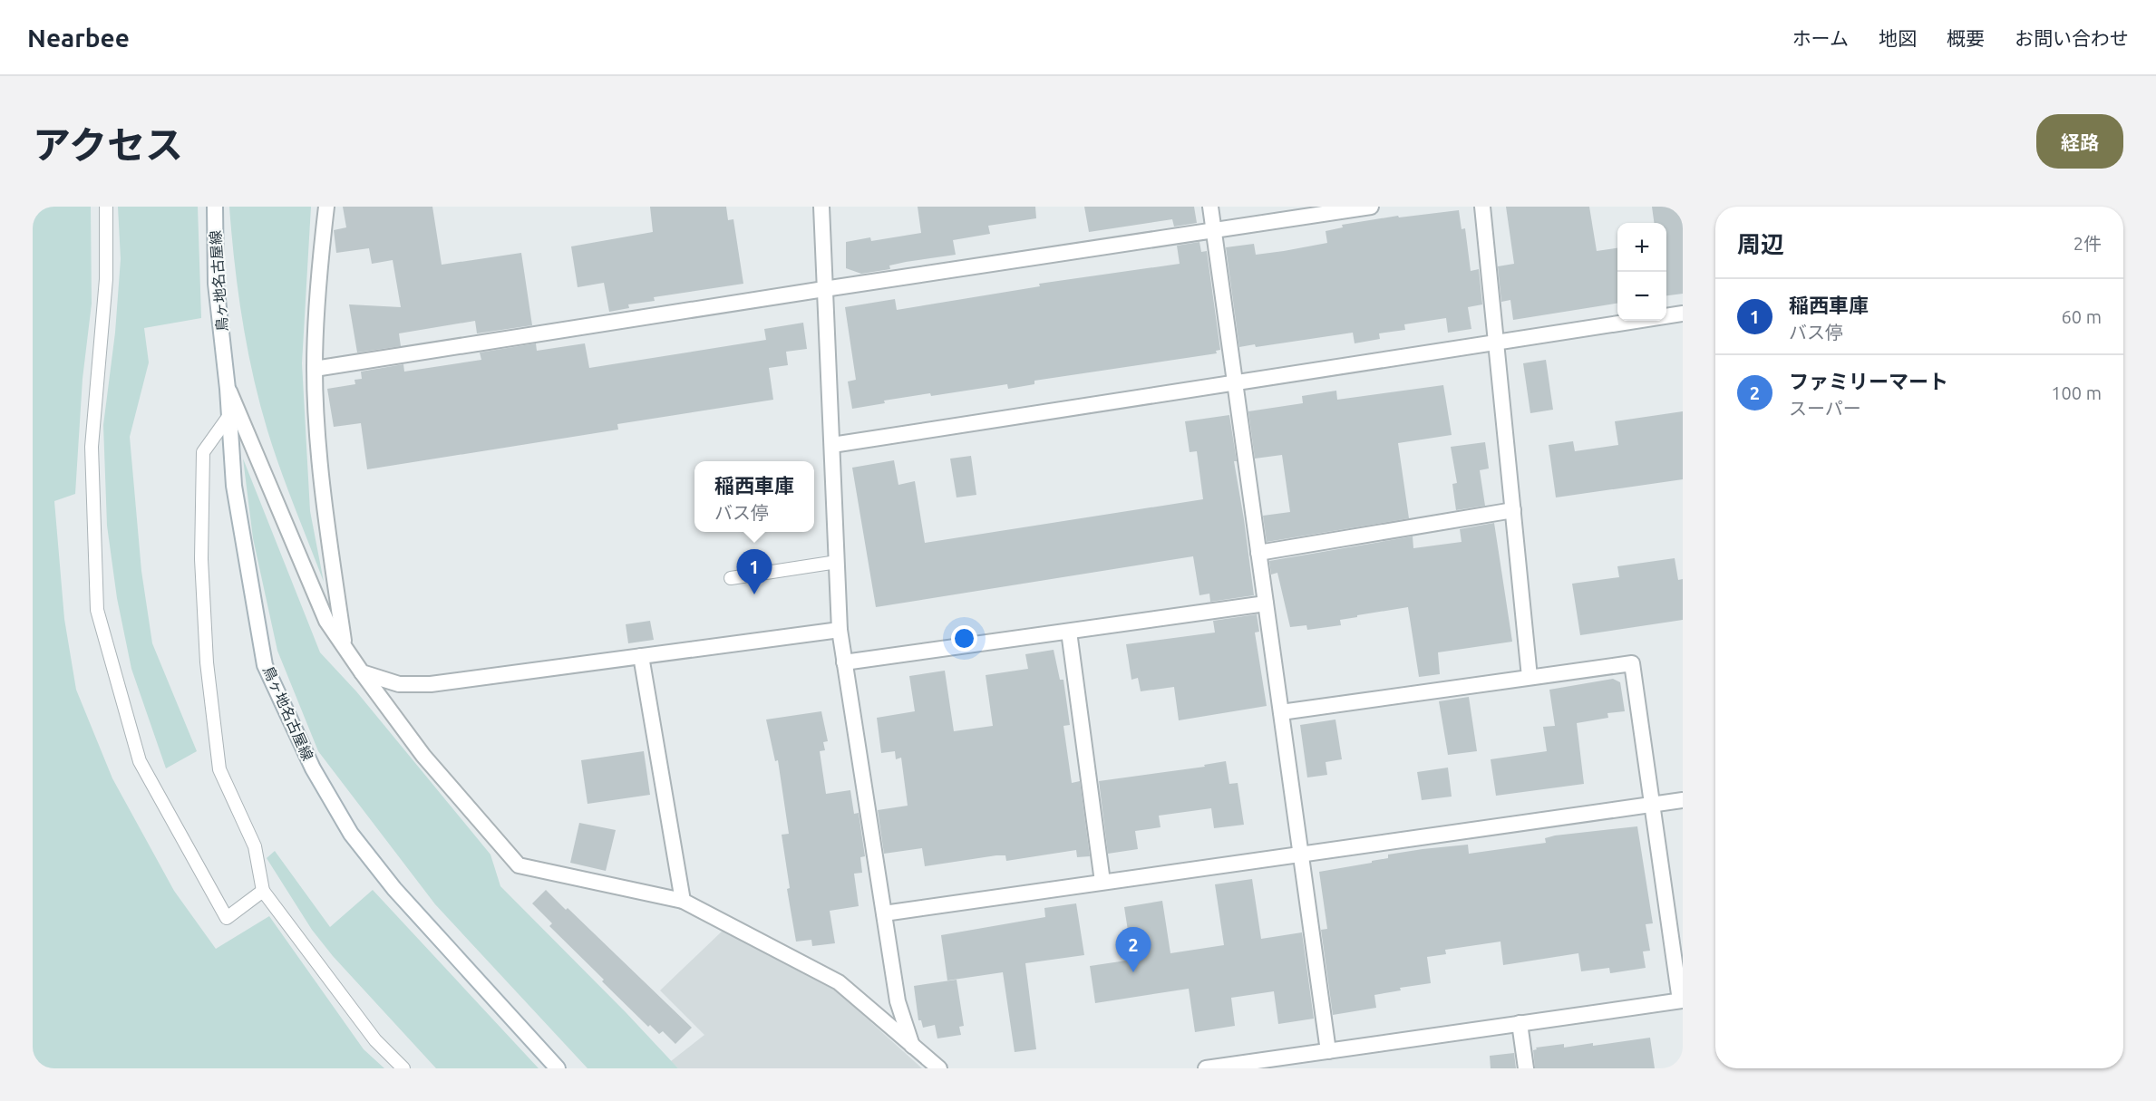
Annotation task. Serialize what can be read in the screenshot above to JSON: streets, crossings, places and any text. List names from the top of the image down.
{
  "streets": {
    "street": ["鳥ヶ地名古屋線"]
  },
  "page": {
    "header": "Nearbee",
    "nav": [
      "ホーム",
      "地図",
      "概要",
      "お問い合わせ"
    ],
    "title": "アクセス",
    "buttons": "経路",
    "heading": ["周辺", "2件"],
    "map_buttons": ["+", "−"],
    "list": [
      {
        "mark": "1",
        "name": "稲西車庫",
        "note": "バス停",
        "value": "60 m"
      },
      {
        "mark": "2",
        "name": "ファミリーマート",
        "note": "スーパー",
        "value": "100 m"
      }
    ],
    "popup": ["稲西車庫", "バス停"],
    "pins": ["1", "2"]
  }
}
